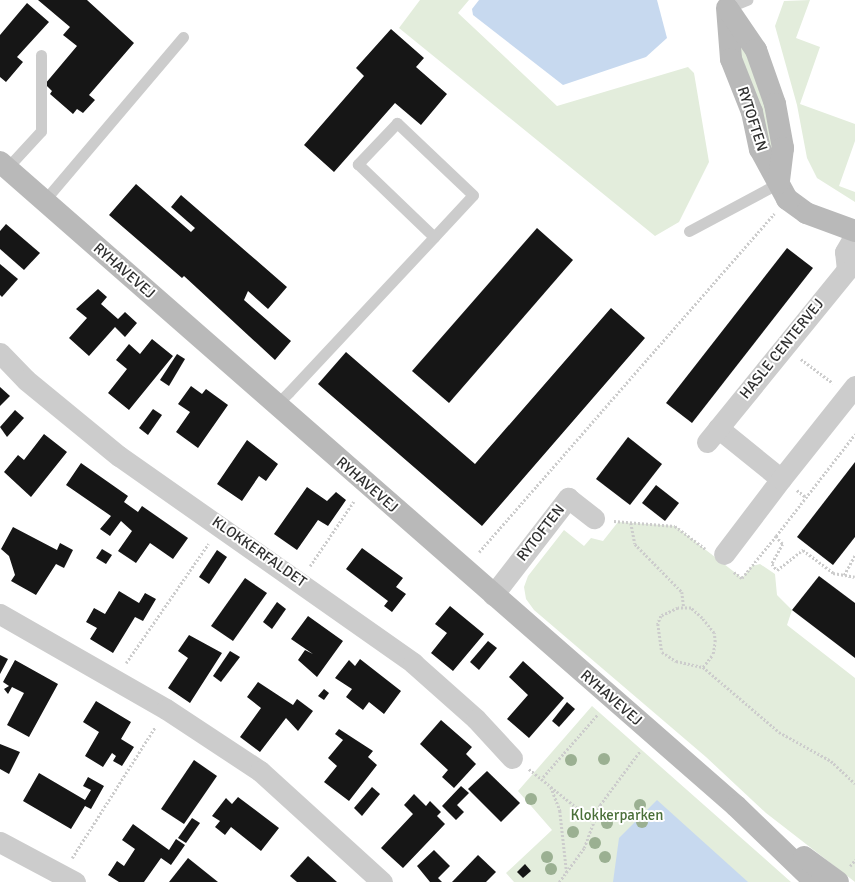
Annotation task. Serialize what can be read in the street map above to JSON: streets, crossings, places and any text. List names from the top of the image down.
{
  "streets": {
    "street": [
      "RYTOFTEN",
      "RYHAVEVEJ",
      "HASLE CENTERVEJ",
      "KLOKKERFALDET"
    ]
  },
  "crossings": [
    ["RYTOFTEN", "RYHAVEVEJ"]
  ],
  "parks": ["Klokkerparken"]
}
